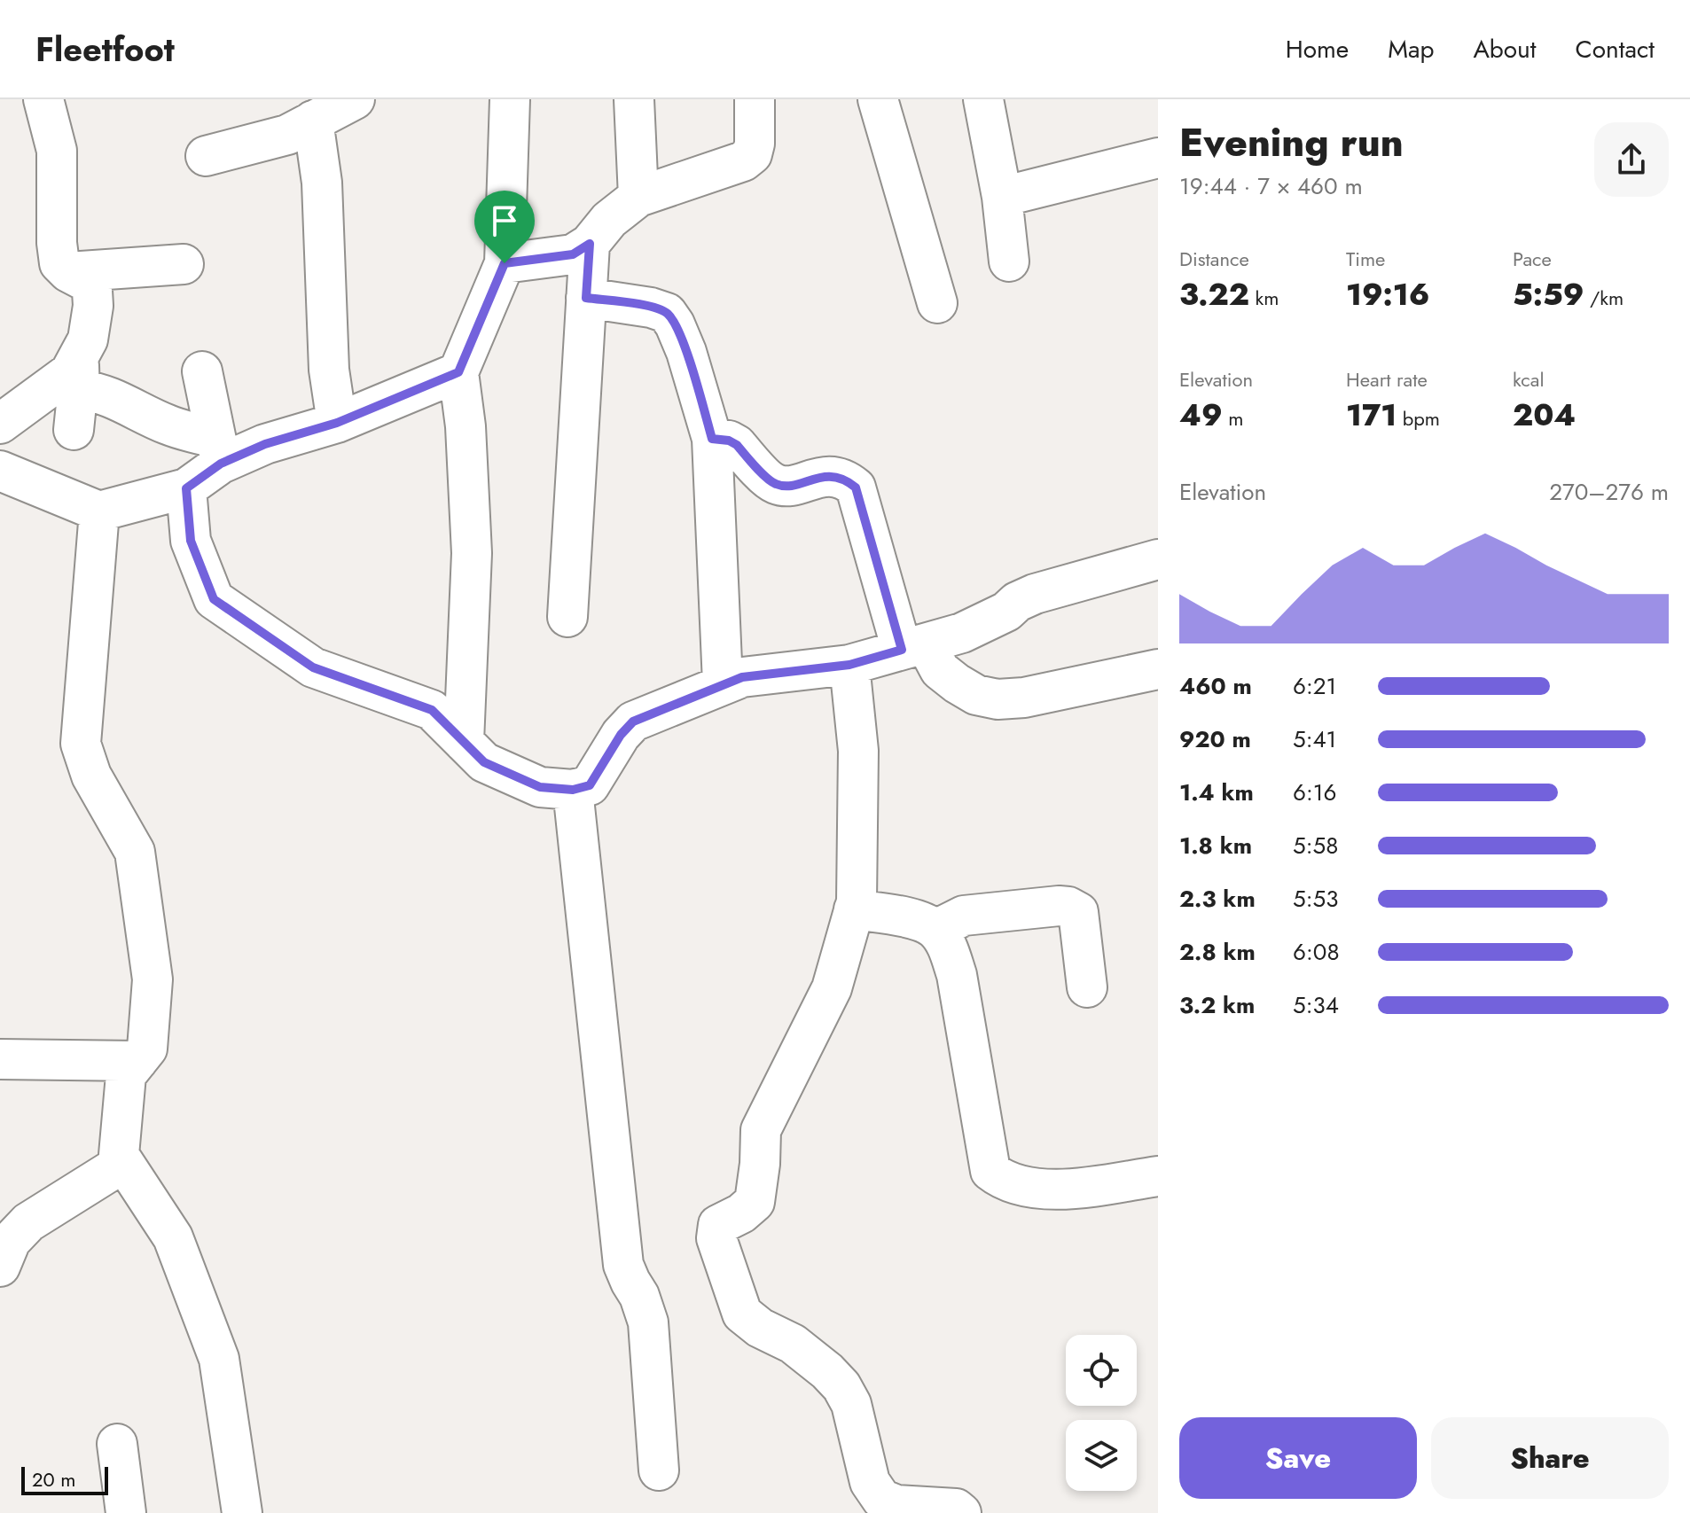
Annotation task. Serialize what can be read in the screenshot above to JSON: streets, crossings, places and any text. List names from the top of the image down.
{
  "scale_bar": "20 m",
  "page": {
    "header": "Fleetfoot",
    "nav": [
      "Home",
      "Map",
      "About",
      "Contact"
    ],
    "heading": ["Evening run", "19:44 · 7 × 460 m"],
    "stats": [
      ["Distance", "3.22 km"],
      ["Time", "19:16"],
      ["Pace", "5:59 /km"],
      ["Elevation", "49 m"],
      ["Heart rate", "171 bpm"],
      ["kcal", "204"]
    ],
    "chart": ["Elevation", "270–276 m"],
    "list": [
      {
        "name": "460 m",
        "note": "6:21"
      },
      {
        "name": "920 m",
        "note": "5:41"
      },
      {
        "name": "1.4 km",
        "note": "6:16"
      },
      {
        "name": "1.8 km",
        "note": "5:58"
      },
      {
        "name": "2.3 km",
        "note": "5:53"
      },
      {
        "name": "2.8 km",
        "note": "6:08"
      },
      {
        "name": "3.2 km",
        "note": "5:34"
      }
    ],
    "buttons": ["Save", "Share"],
    "scale": "20 m"
  }
}
